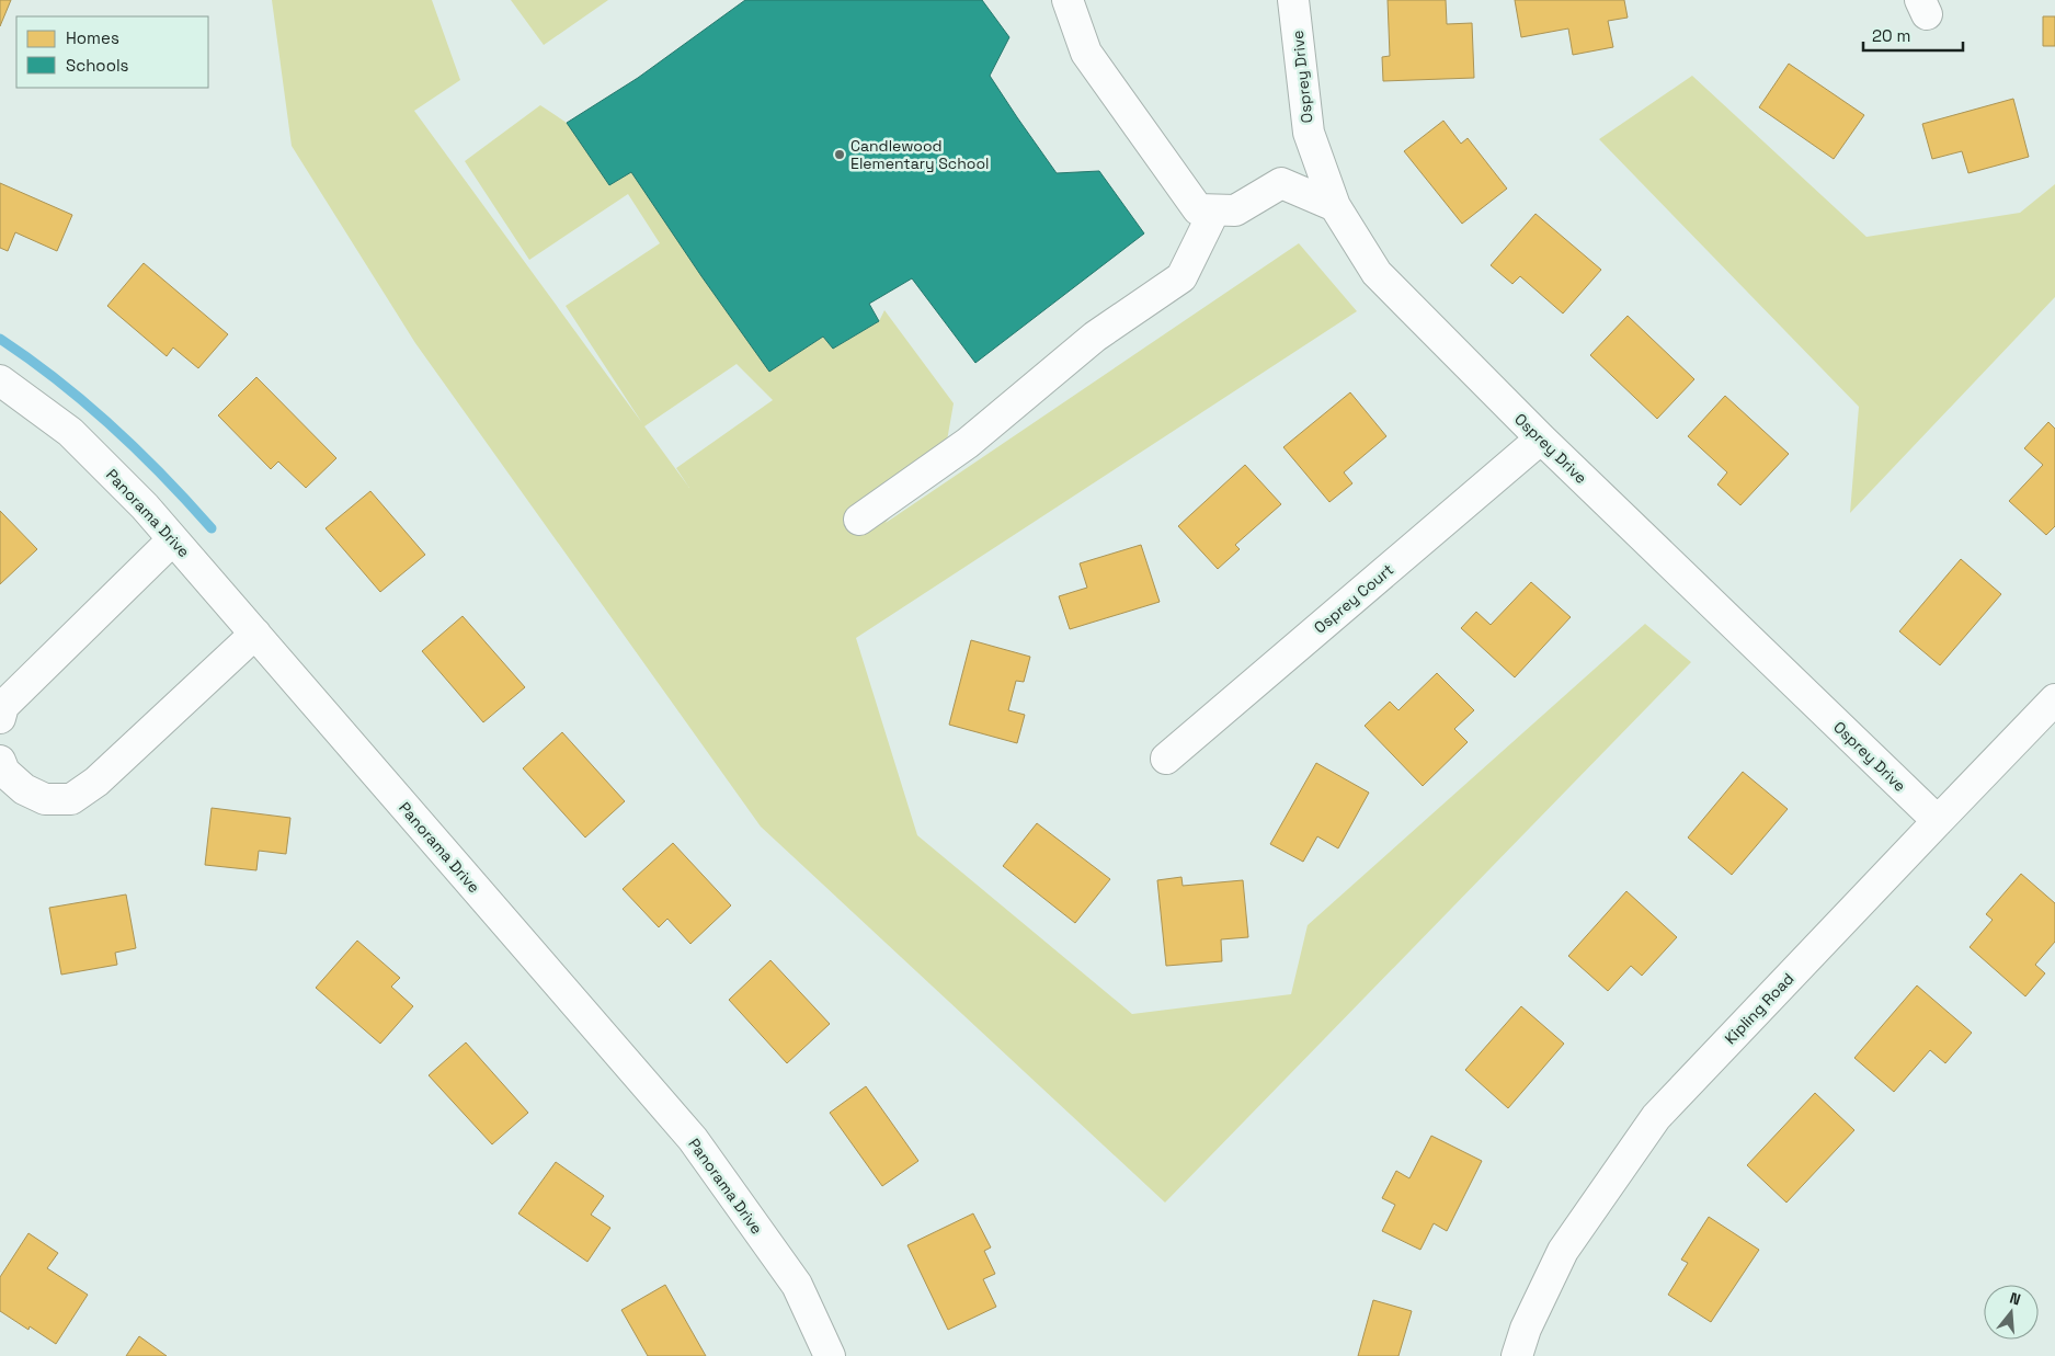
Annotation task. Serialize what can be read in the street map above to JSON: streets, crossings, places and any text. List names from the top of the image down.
{
  "streets": {
    "street": [
      "Osprey Drive",
      "Panorama Drive",
      "Osprey Court",
      "Kipling Road"
    ]
  },
  "crossings": [
    ["Osprey Drive", "Osprey Court"],
    ["Osprey Drive", "Kipling Road"]
  ],
  "places": ["Candlewood Elementary School"],
  "legend": ["Homes", "Schools"],
  "scale_bar": "20 m",
  "north": "top"
}
